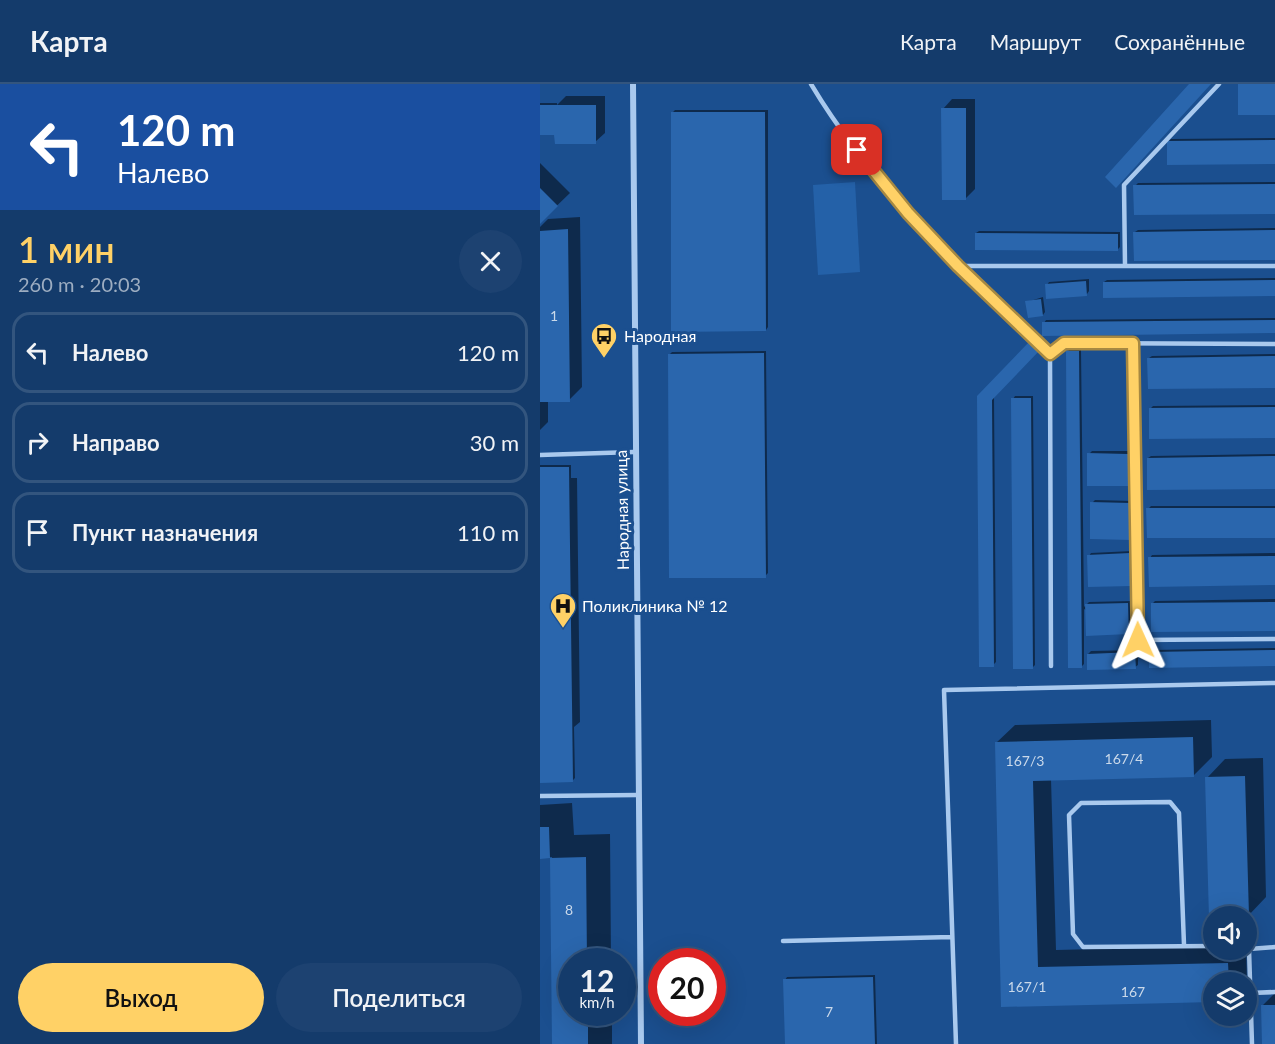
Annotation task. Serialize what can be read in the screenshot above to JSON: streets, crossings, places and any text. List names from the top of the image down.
{
  "streets": {
    "street": ["Народная улица"]
  },
  "places": {
    "bus stop": ["Народная"],
    "hospital": ["Поликлиника № 12"]
  },
  "house_numbers": [
    "1",
    "167/4",
    "167/3",
    "8",
    "167/1",
    "167",
    "7"
  ],
  "page": {
    "header": "Карта",
    "nav": ["Карта", "Маршрут", "Сохранённые"],
    "turn": ["120 m", "Налево"],
    "heading": ["1 мин", "260 m · 20:03"],
    "list": [
      {
        "name": "Налево",
        "value": "120 m"
      },
      {
        "name": "Направо",
        "value": "30 m"
      },
      {
        "name": "Пункт назначения",
        "value": "110 m"
      }
    ],
    "speed": "12 km/h",
    "limit": "20",
    "buttons": ["Выход", "Поделиться"]
  }
}
